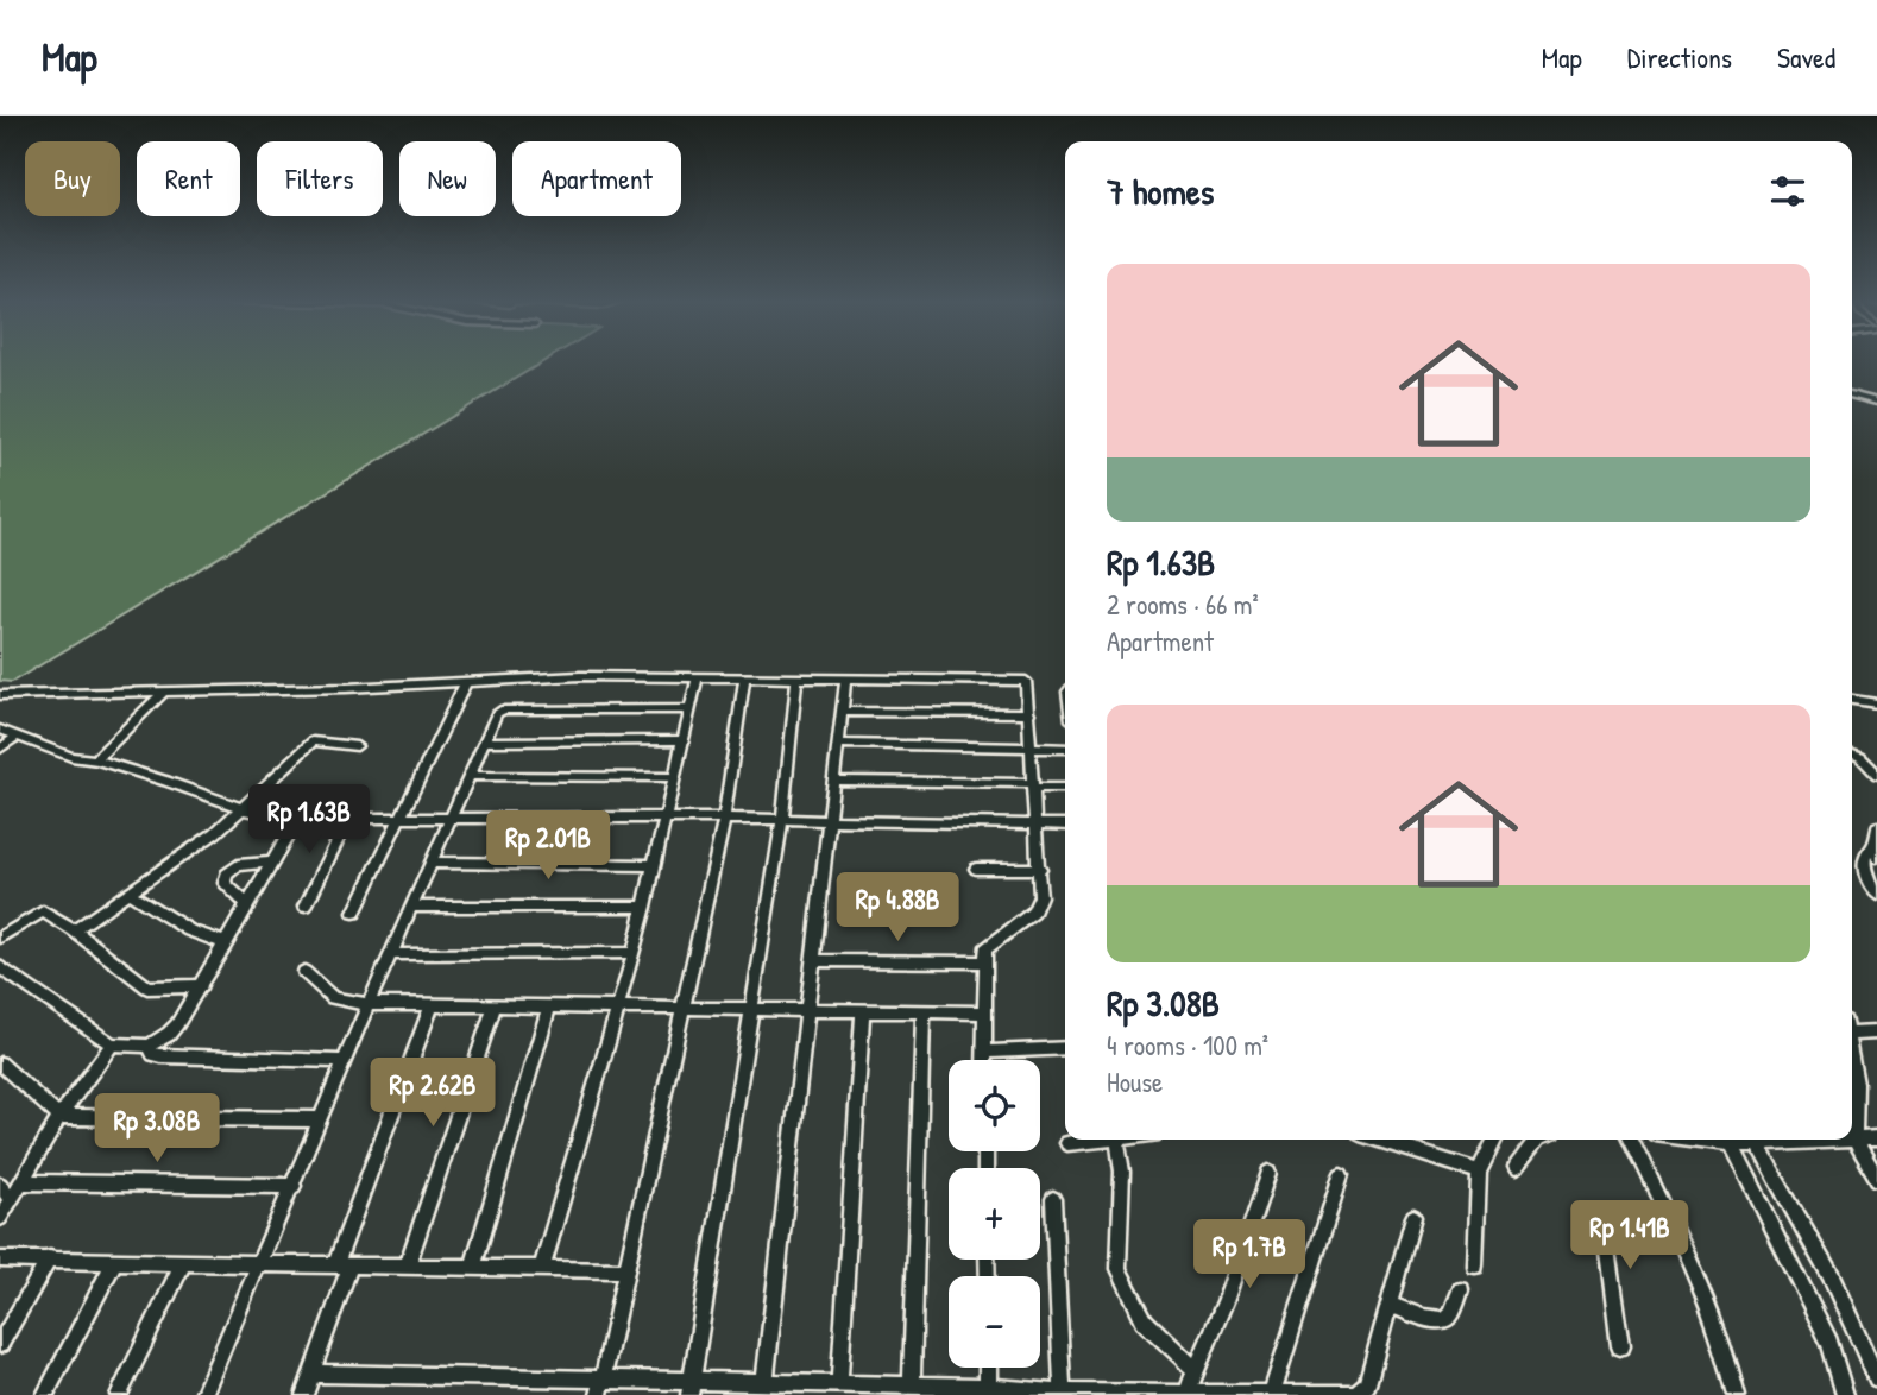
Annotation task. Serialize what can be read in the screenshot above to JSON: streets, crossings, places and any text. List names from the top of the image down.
{
  "page": {
    "header": "Map",
    "nav": ["Map", "Directions", "Saved"],
    "chip": [
      "Buy",
      "Rent",
      "Filters",
      "New",
      "Apartment"
    ],
    "heading": "7 homes",
    "list": [
      {
        "name": "Rp 1.63B",
        "note": "2 rooms · 66 m² · Apartment"
      },
      {
        "name": "Rp 3.08B",
        "note": "4 rooms · 100 m² · House"
      }
    ],
    "price": [
      "Rp 1.63B",
      "Rp 2.01B",
      "Rp 4.88B",
      "Rp 2.62B",
      "Rp 3.08B",
      "Rp 1.41B",
      "Rp 1.7B"
    ],
    "map_buttons": ["+", "−"]
  }
}
